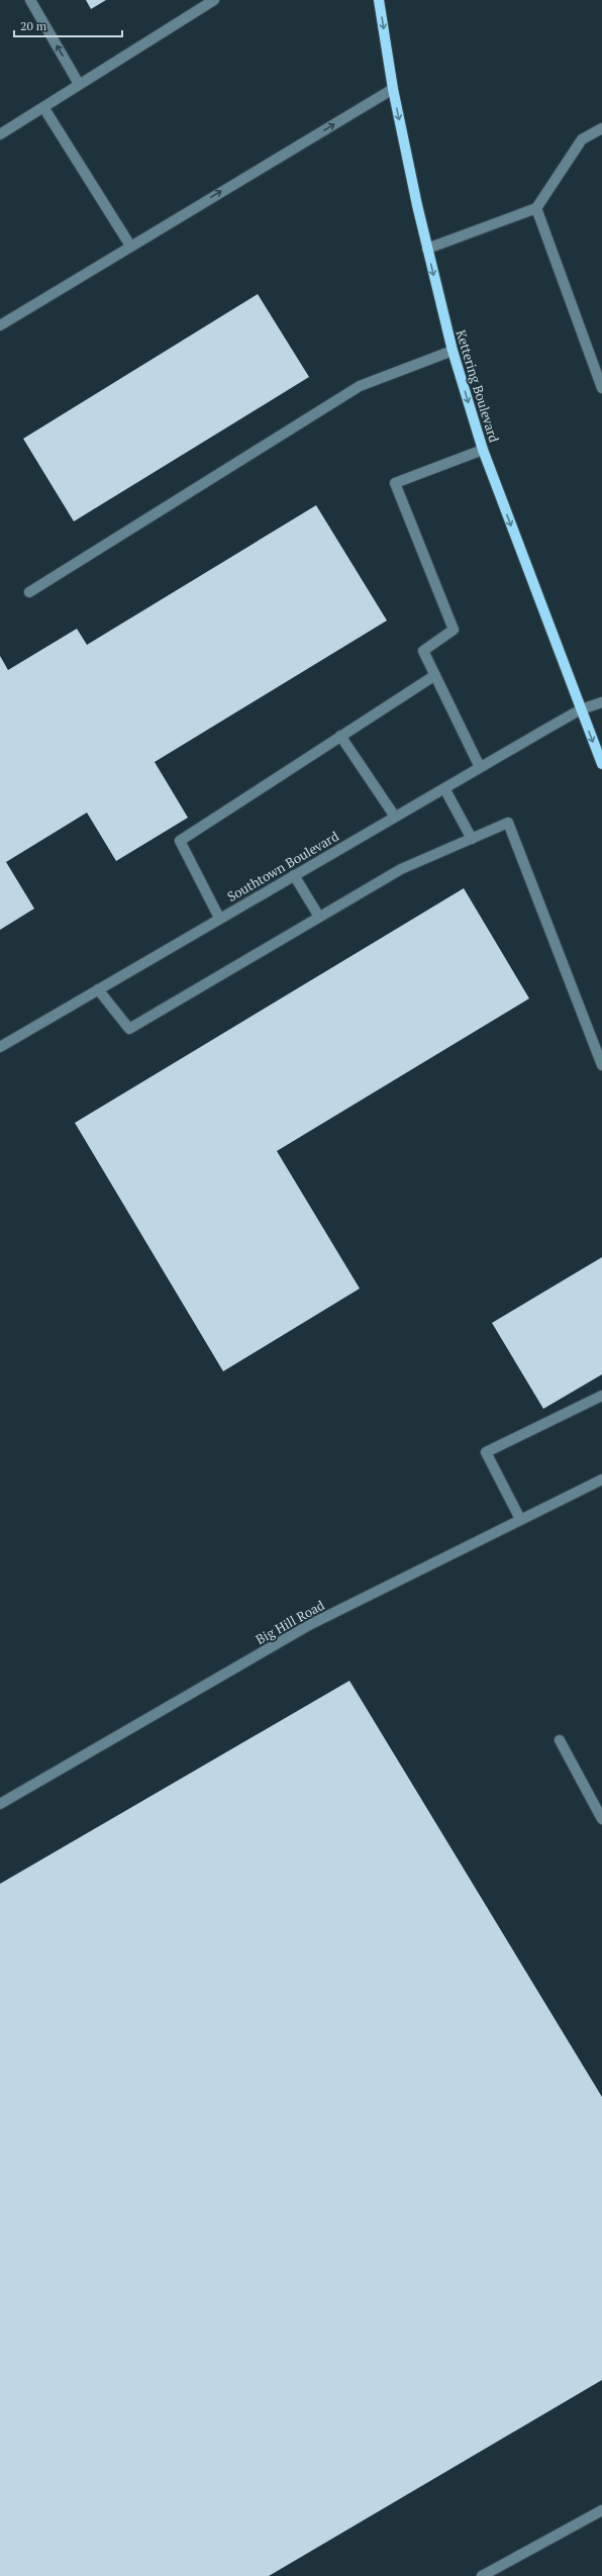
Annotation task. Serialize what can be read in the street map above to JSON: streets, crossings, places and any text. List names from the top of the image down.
{
  "streets": {
    "main road": ["Kettering Boulevard"],
    "street": ["Southtown Boulevard", "Big Hill Road"]
  },
  "crossings": [
    ["Kettering Boulevard", "Southtown Boulevard"]
  ],
  "one_way": ["Kettering Boulevard"],
  "scale_bar": "20 m"
}
